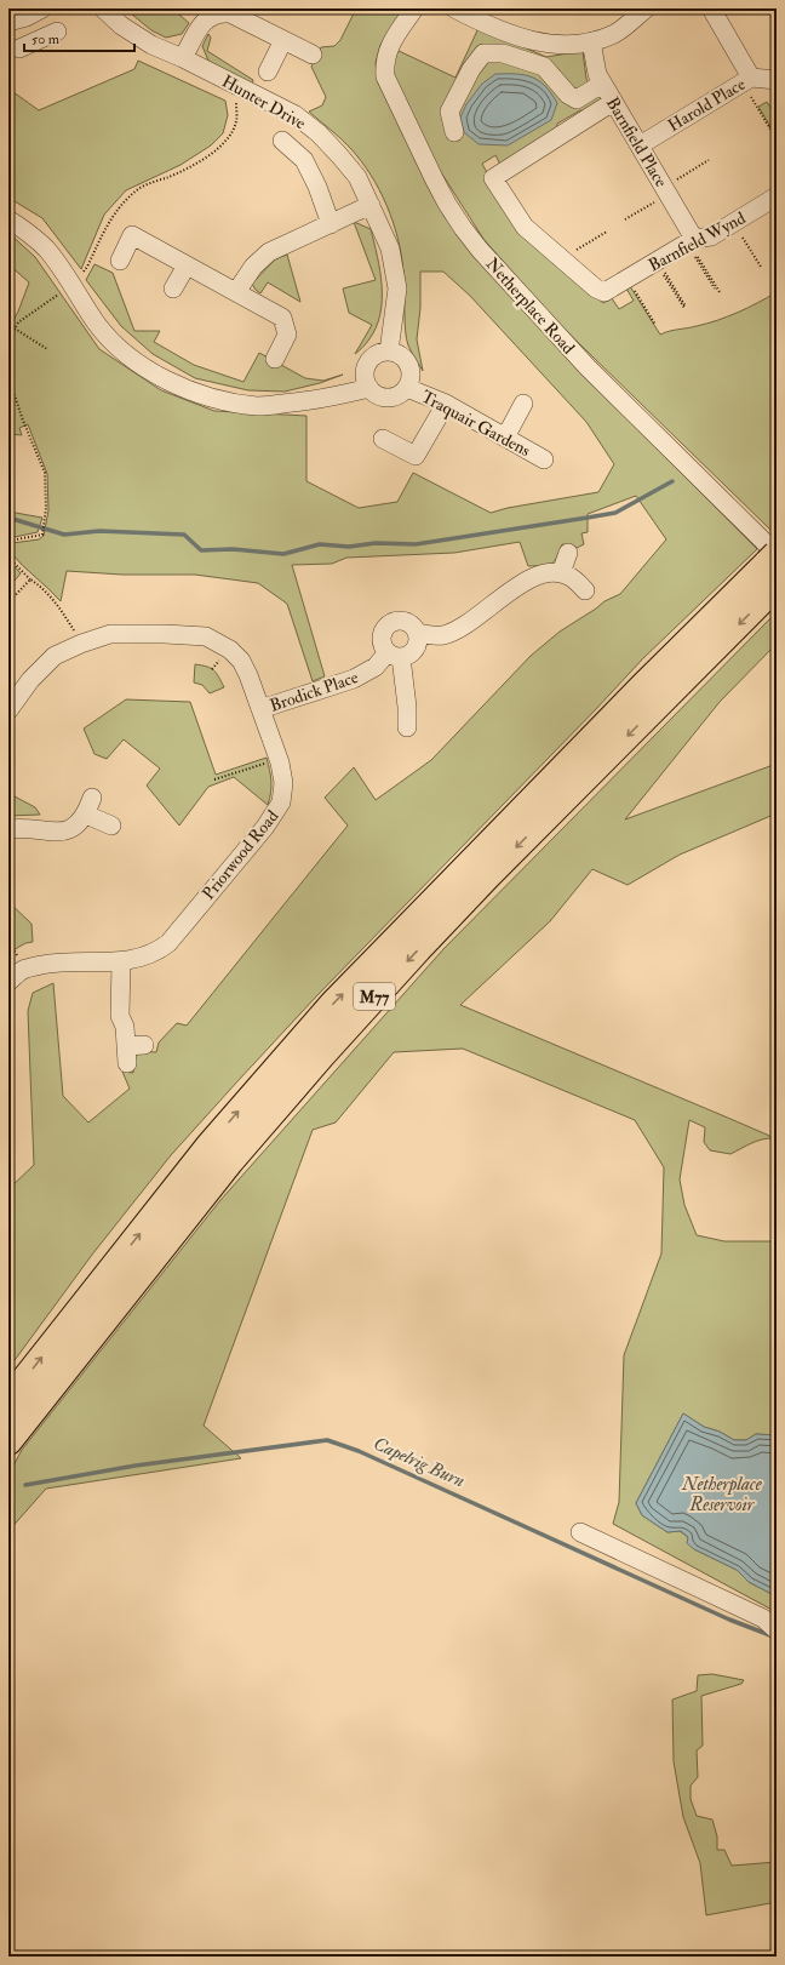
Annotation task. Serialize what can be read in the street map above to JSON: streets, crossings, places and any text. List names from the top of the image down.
{
  "streets": {
    "highway": ["M77"],
    "street": [
      "Hunter Drive",
      "Harold Place",
      "Barnfield Place",
      "Barnfield Wynd",
      "Netherplace Road",
      "Traquair Gardens",
      "Brodick Place",
      "Priorwood Road"
    ]
  },
  "crossings": [
    ["Hunter Drive", "Traquair Gardens"],
    ["Harold Place", "Barnfield Place"],
    ["Barnfield Place", "Barnfield Wynd"],
    ["Netherplace Road", "M77"],
    ["Brodick Place", "Priorwood Road"]
  ],
  "water": ["Capelrig Burn", "Netherplace Reservoir"],
  "scale_bar": "50 m"
}
